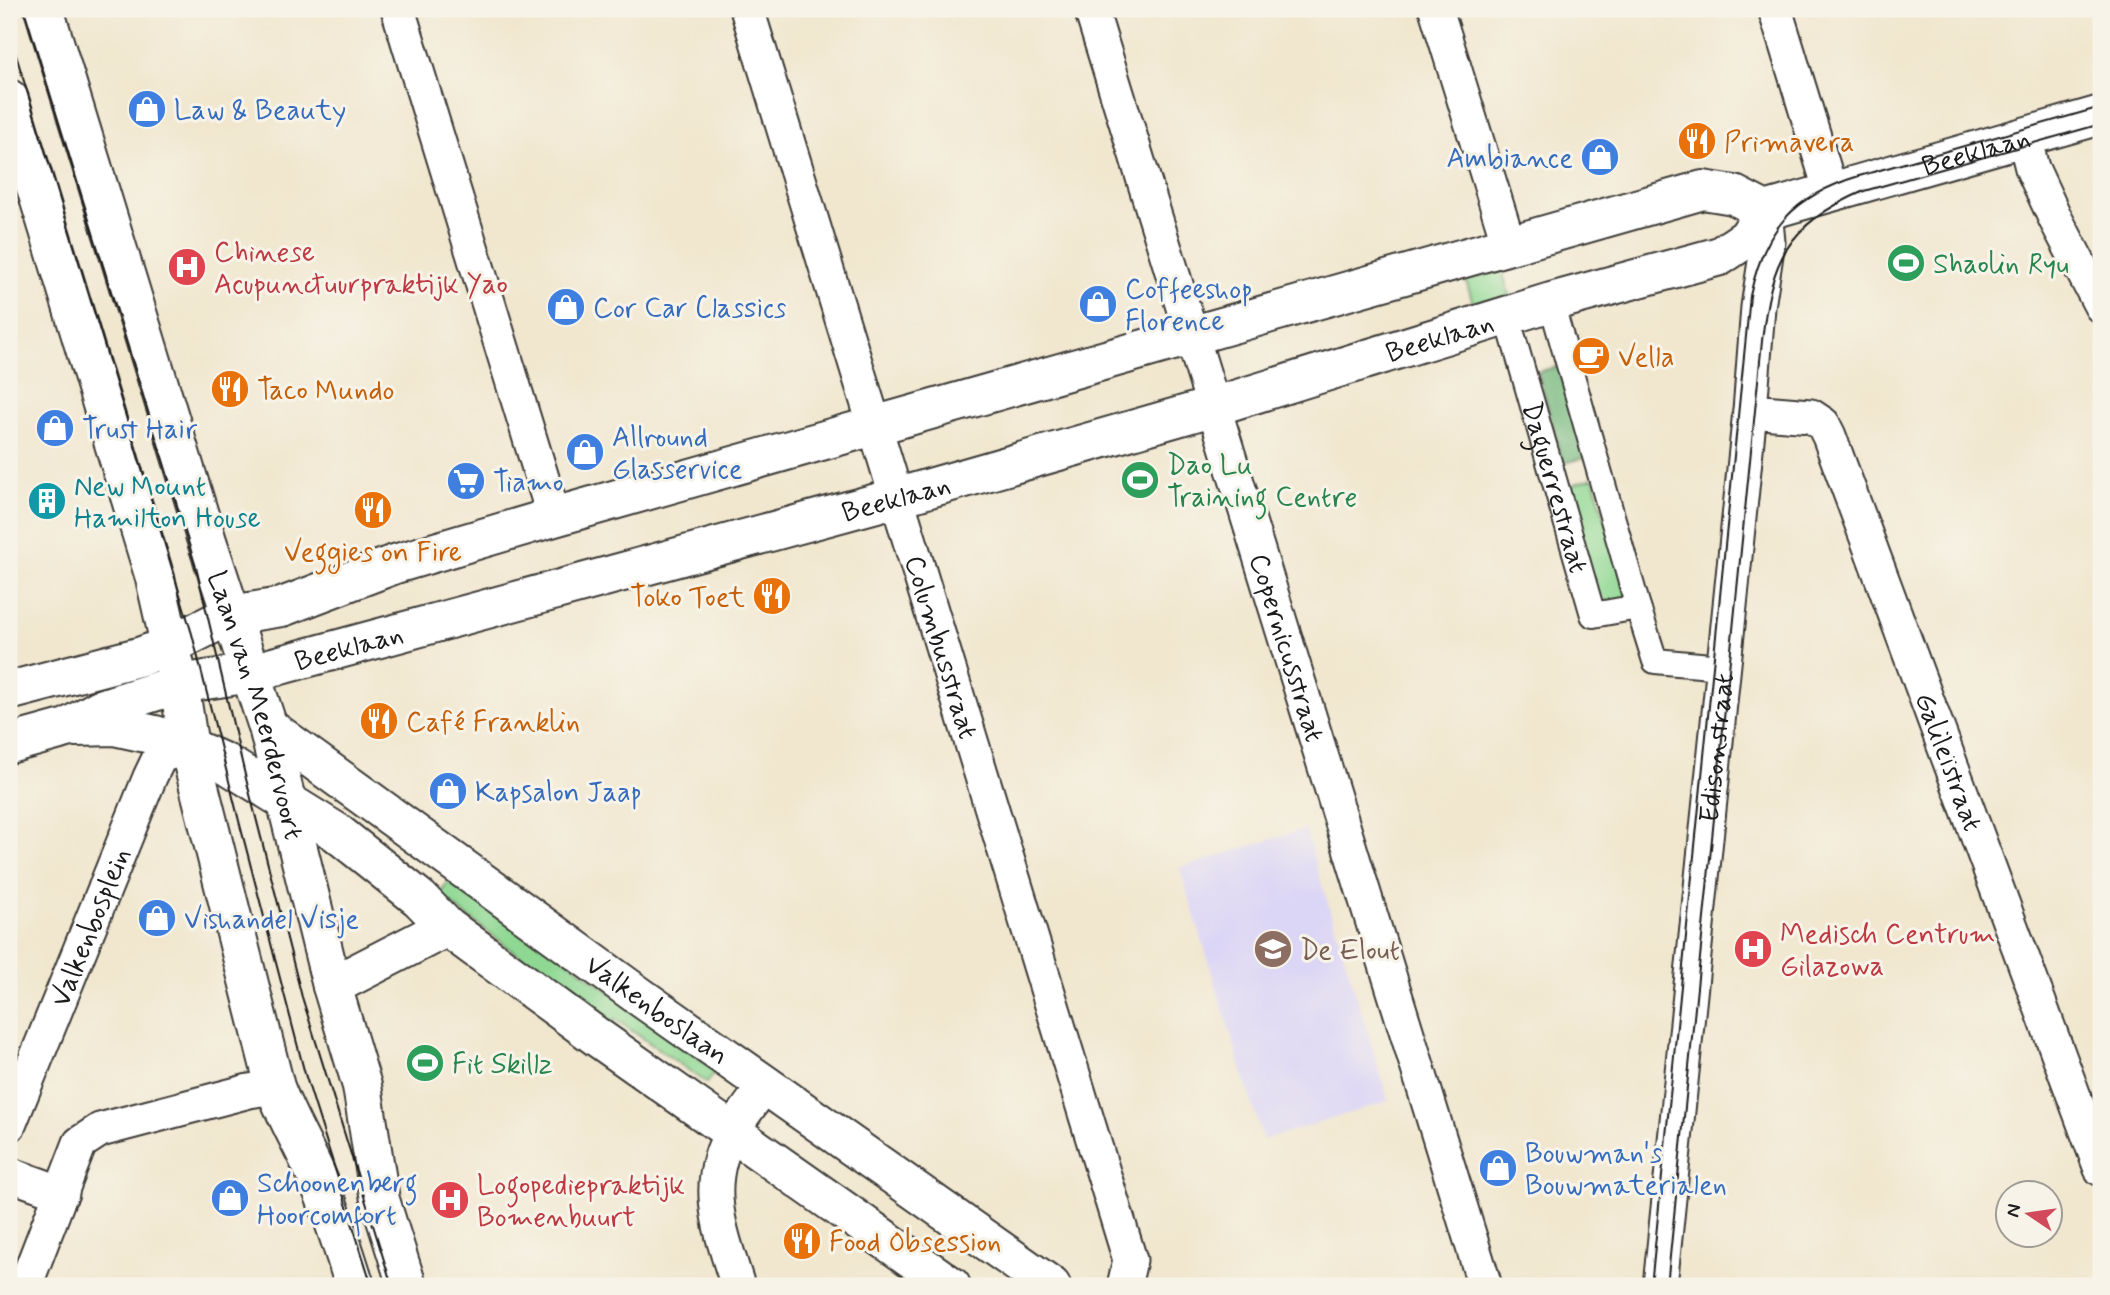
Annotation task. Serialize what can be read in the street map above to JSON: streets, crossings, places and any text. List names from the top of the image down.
{
  "streets": {
    "street": [
      "Beeklaan",
      "Daguerrestraat",
      "Columbusstraat",
      "Copernicusstraat",
      "Laan van Meerdervoort",
      "Edisonstraat",
      "Galileïstraat",
      "Valkenbosplein",
      "Valkenboslaan"
    ]
  },
  "crossings": [
    ["Beeklaan", "Daguerrestraat"],
    ["Beeklaan", "Columbusstraat"],
    ["Beeklaan", "Copernicusstraat"],
    ["Beeklaan", "Laan van Meerdervoort"],
    ["Beeklaan", "Edisonstraat"],
    ["Daguerrestraat", "Edisonstraat"],
    ["Laan van Meerdervoort", "Valkenboslaan"],
    ["Edisonstraat", "Galileïstraat"]
  ],
  "places": {
    "shop": [
      "Law & Beauty",
      "Ambiance",
      "Coffeeshop Florence",
      "Cor Car Classics",
      "Trust Hair",
      "Allround Glasservice",
      "Kapsalon Jaap",
      "Vishandel Visje",
      "Bouwman's Bouwmaterialen",
      "Schoonenberg Hoorcomfort"
    ],
    "restaurant": [
      "Primavera",
      "Taco Mundo",
      "Veggies on Fire",
      "Toko Toet",
      "Café Franklin",
      "Food Obsession"
    ],
    "sports": ["Shaolin Ryu", "Dao Lu Training Centre", "Fit Skillz"],
    "hospital": ["Chinese Acupunctuurpraktijk Yao", "Medisch Centrum Gilazowa", "Logopediepraktijk Bomenbuurt"],
    "cafe": ["Vella"],
    "supermarket": ["Tiamo"],
    "building": ["New Mount Hamilton House"],
    "school or university": ["De Elout"]
  },
  "north": "left"
}
